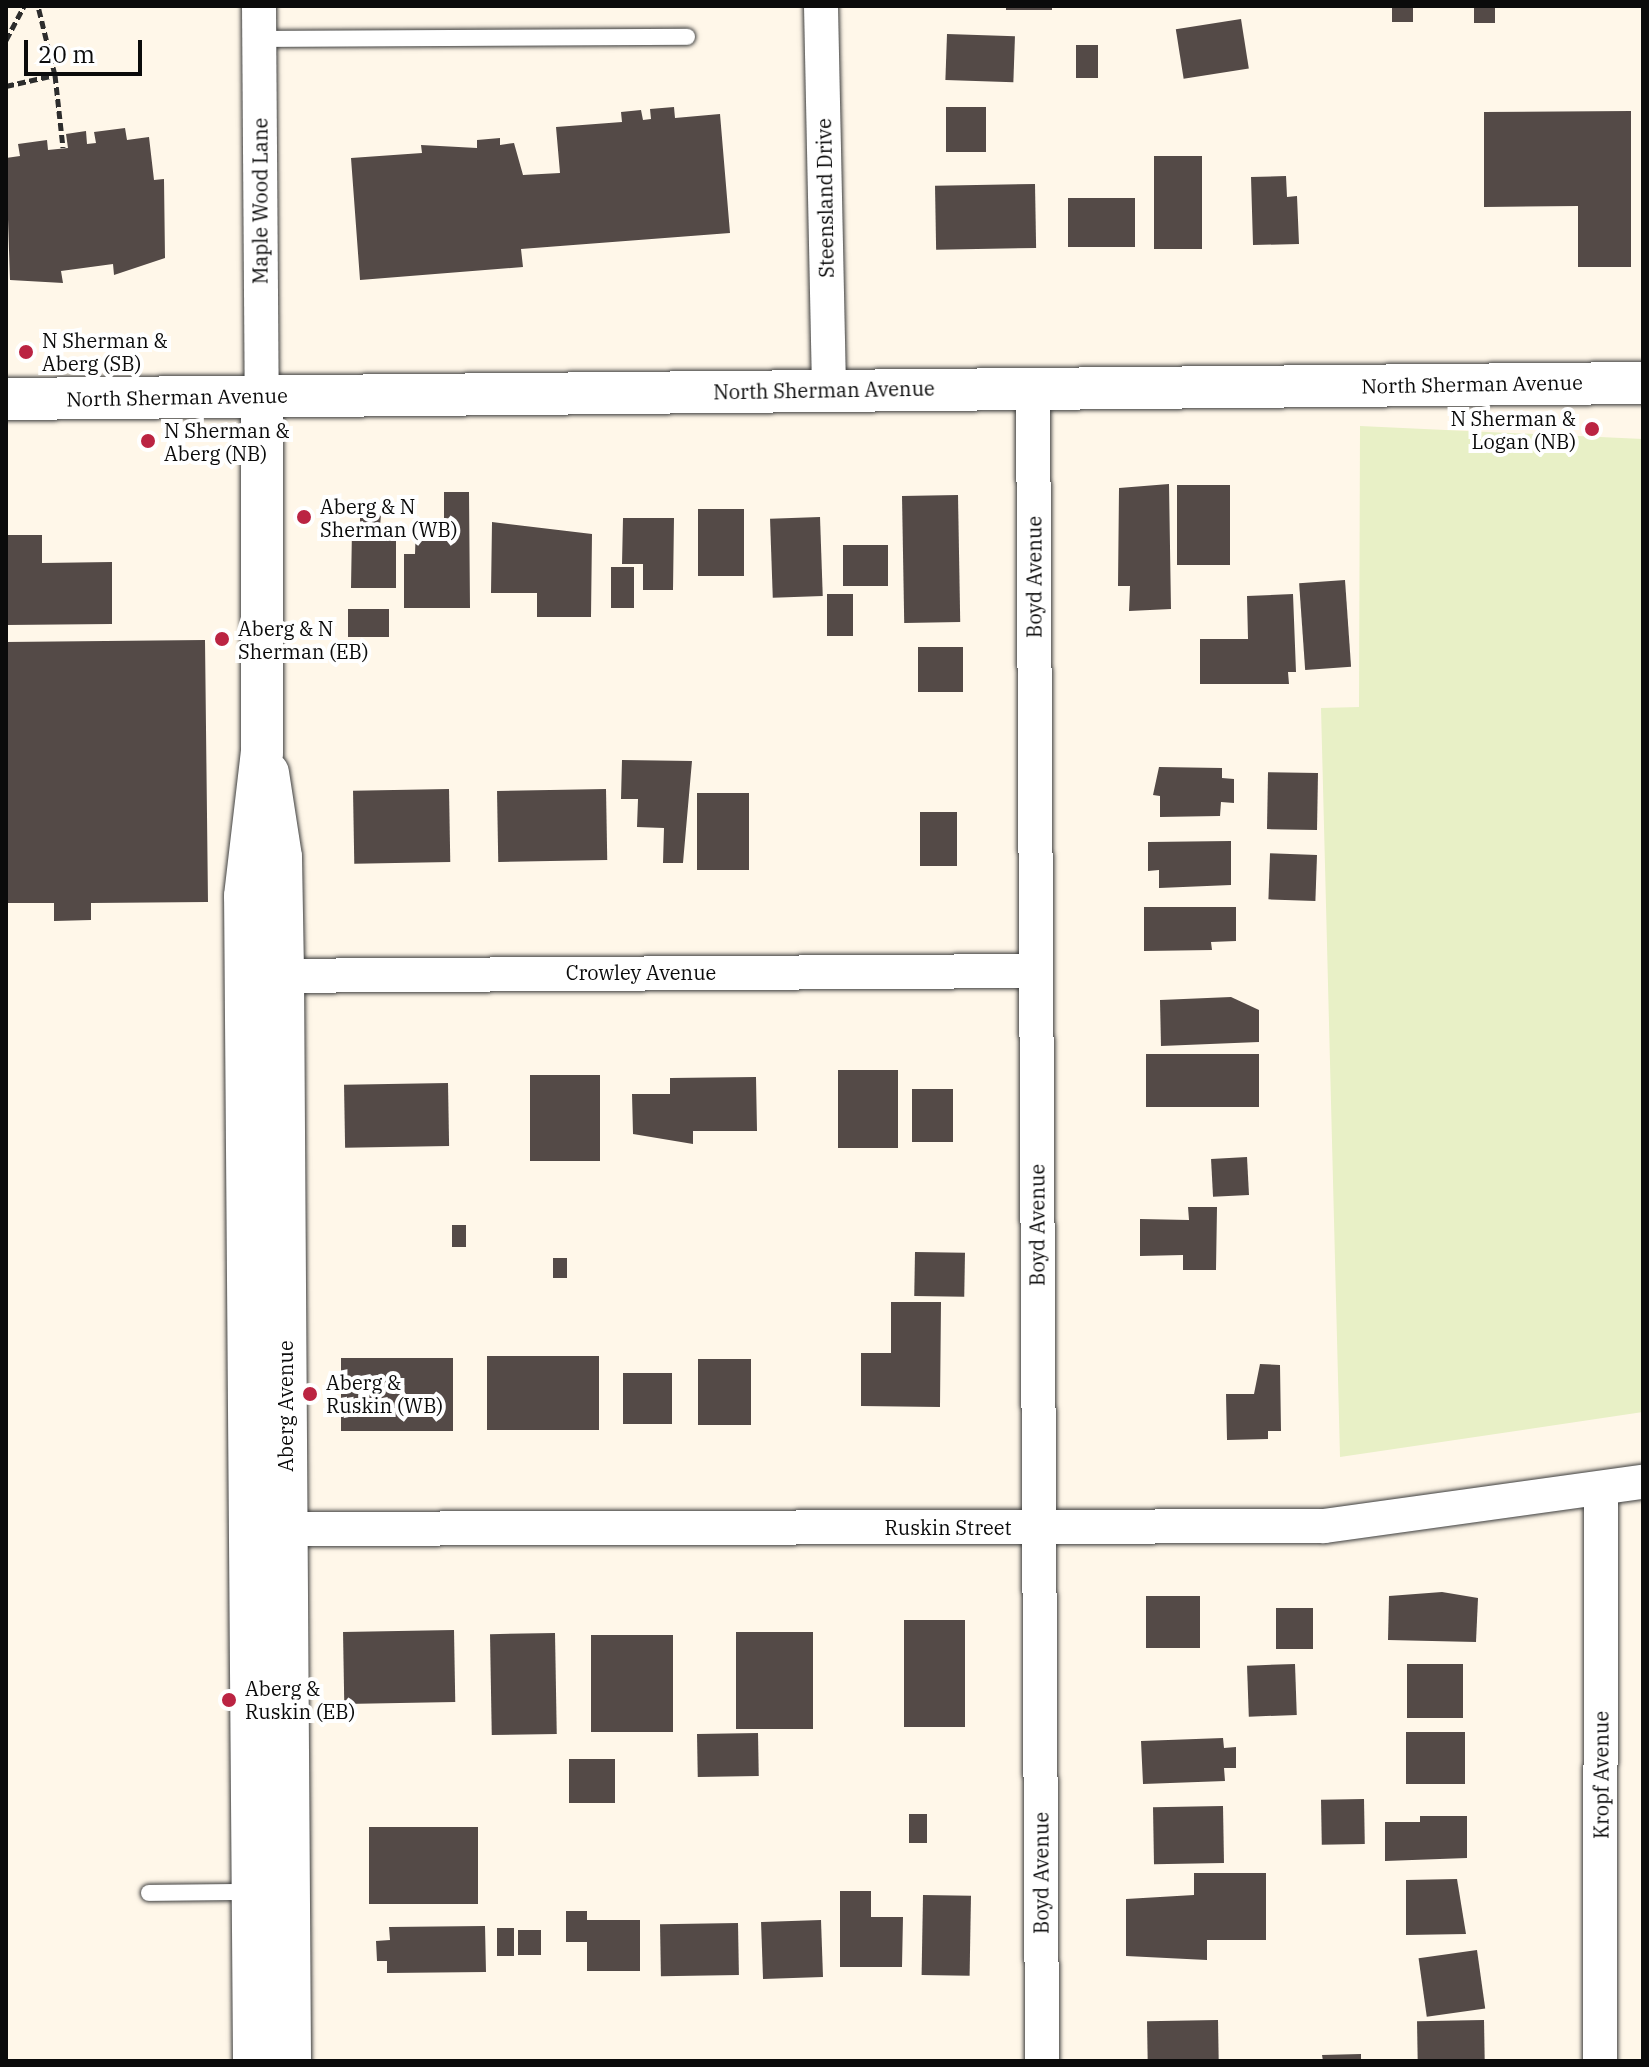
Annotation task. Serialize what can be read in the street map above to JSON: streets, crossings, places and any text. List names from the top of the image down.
{
  "streets": {
    "street": [
      "Steensland Drive",
      "Maple Wood Lane",
      "North Sherman Avenue",
      "Boyd Avenue",
      "Crowley Avenue",
      "Aberg Avenue",
      "Ruskin Street",
      "Kropf Avenue"
    ]
  },
  "crossings": [
    ["Steensland Drive", "North Sherman Avenue"],
    ["Maple Wood Lane", "North Sherman Avenue"],
    ["Maple Wood Lane", "Aberg Avenue"],
    ["North Sherman Avenue", "Boyd Avenue"],
    ["North Sherman Avenue", "Aberg Avenue"],
    ["Boyd Avenue", "Crowley Avenue"],
    ["Boyd Avenue", "Ruskin Street"],
    ["Crowley Avenue", "Aberg Avenue"],
    ["Aberg Avenue", "Ruskin Street"],
    ["Ruskin Street", "Kropf Avenue"]
  ],
  "places": [
    "N Sherman & Aberg (SB)",
    "N Sherman & Logan (NB)",
    "N Sherman & Aberg (NB)",
    "Aberg & N Sherman (WB)",
    "Aberg & N Sherman (EB)",
    "Aberg & Ruskin (WB)",
    "Aberg & Ruskin (EB)"
  ],
  "scale_bar": "20 m"
}
